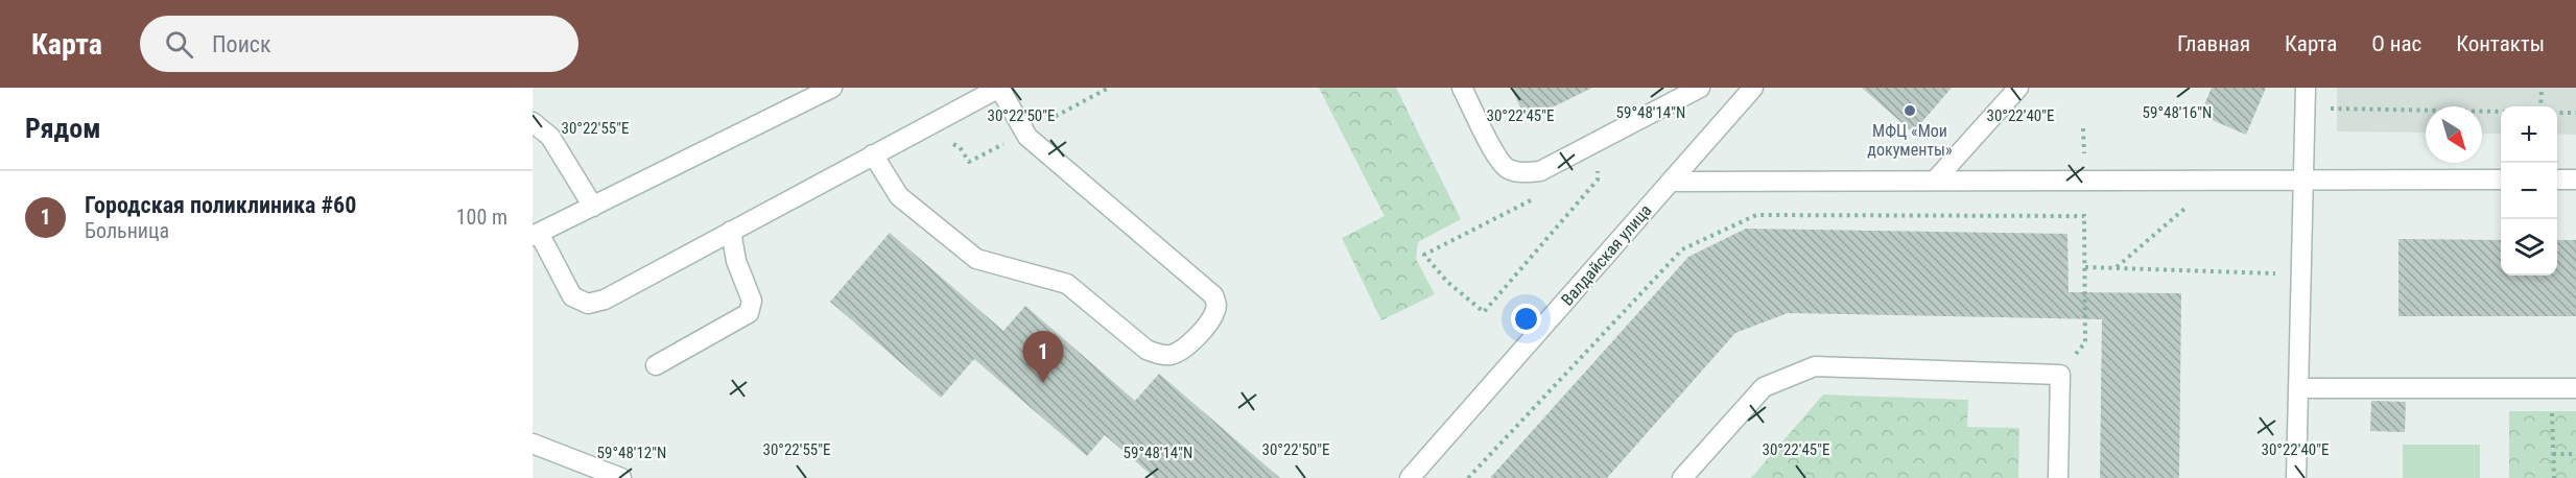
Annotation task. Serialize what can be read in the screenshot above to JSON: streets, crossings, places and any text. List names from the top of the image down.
{
  "streets": {
    "street": ["Валдайская улица"]
  },
  "places": ["МФЦ «Мои документы»"],
  "north": "bottom right",
  "page": {
    "header": "Карта",
    "search": "Поиск",
    "nav": [
      "Главная",
      "Карта",
      "О нас",
      "Контакты"
    ],
    "heading": "Рядом",
    "map_buttons": ["+", "−"],
    "list": [
      {
        "mark": "1",
        "name": "Городская поликлиника #60",
        "note": "Больница",
        "value": "100 m"
      }
    ],
    "pins": "1"
  },
  "coordinates": [
    "59°48'16\"N",
    "59°48'14\"N",
    "30°22'50\"E",
    "30°22'45\"E",
    "30°22'40\"E",
    "30°22'55\"E",
    "59°48'12\"N"
  ]
}
